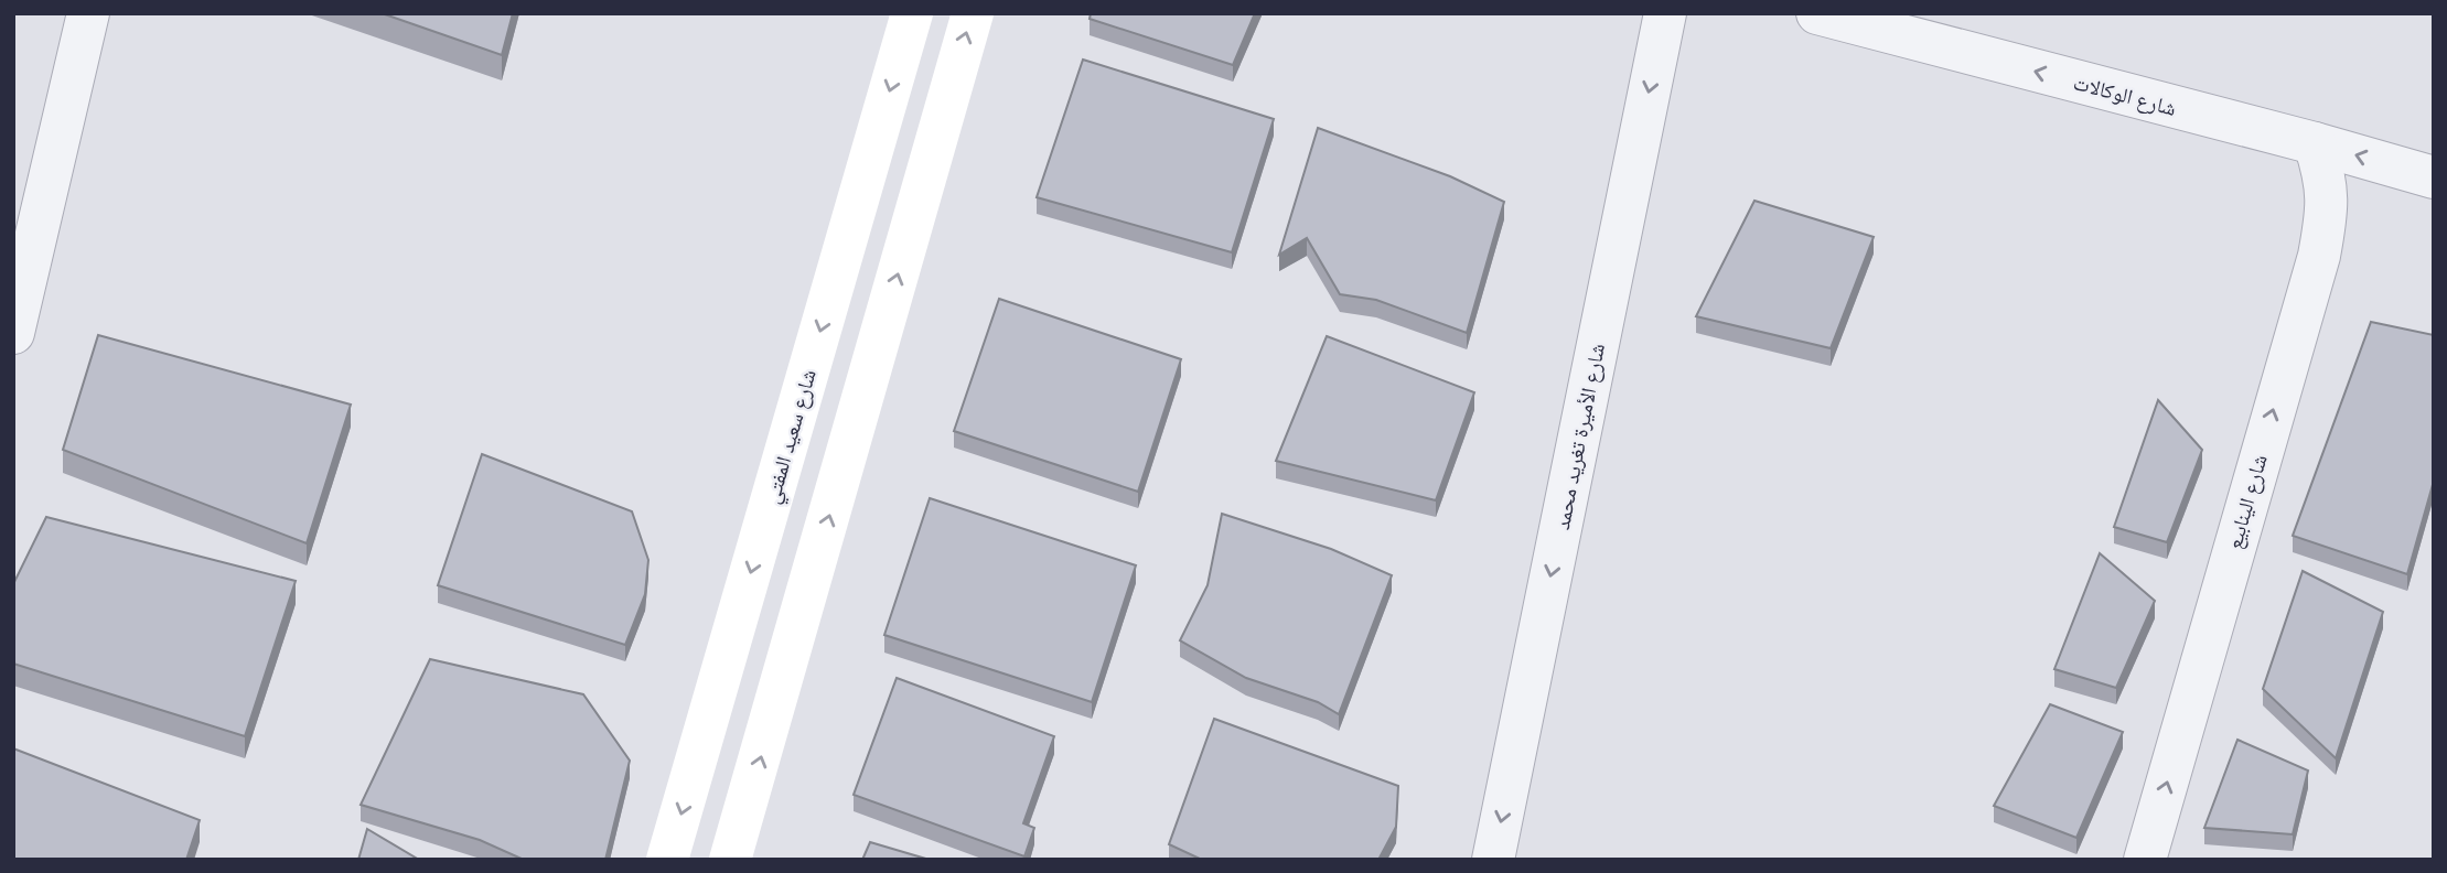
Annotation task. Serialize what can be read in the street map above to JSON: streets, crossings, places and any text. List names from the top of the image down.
{
  "streets": {
    "street": [
      "شارع الوكالات",
      "شارع سعيد المفتي",
      "شارع الأميرة تغريد محمد",
      "شارع الينابيع"
    ]
  },
  "crossings": [
    ["شارع الوكالات", "شارع الينابيع"]
  ],
  "one_way": ["شارع الوكالات", "شارع الأميرة تغريد محمد", "شارع الينابيع"]
}
